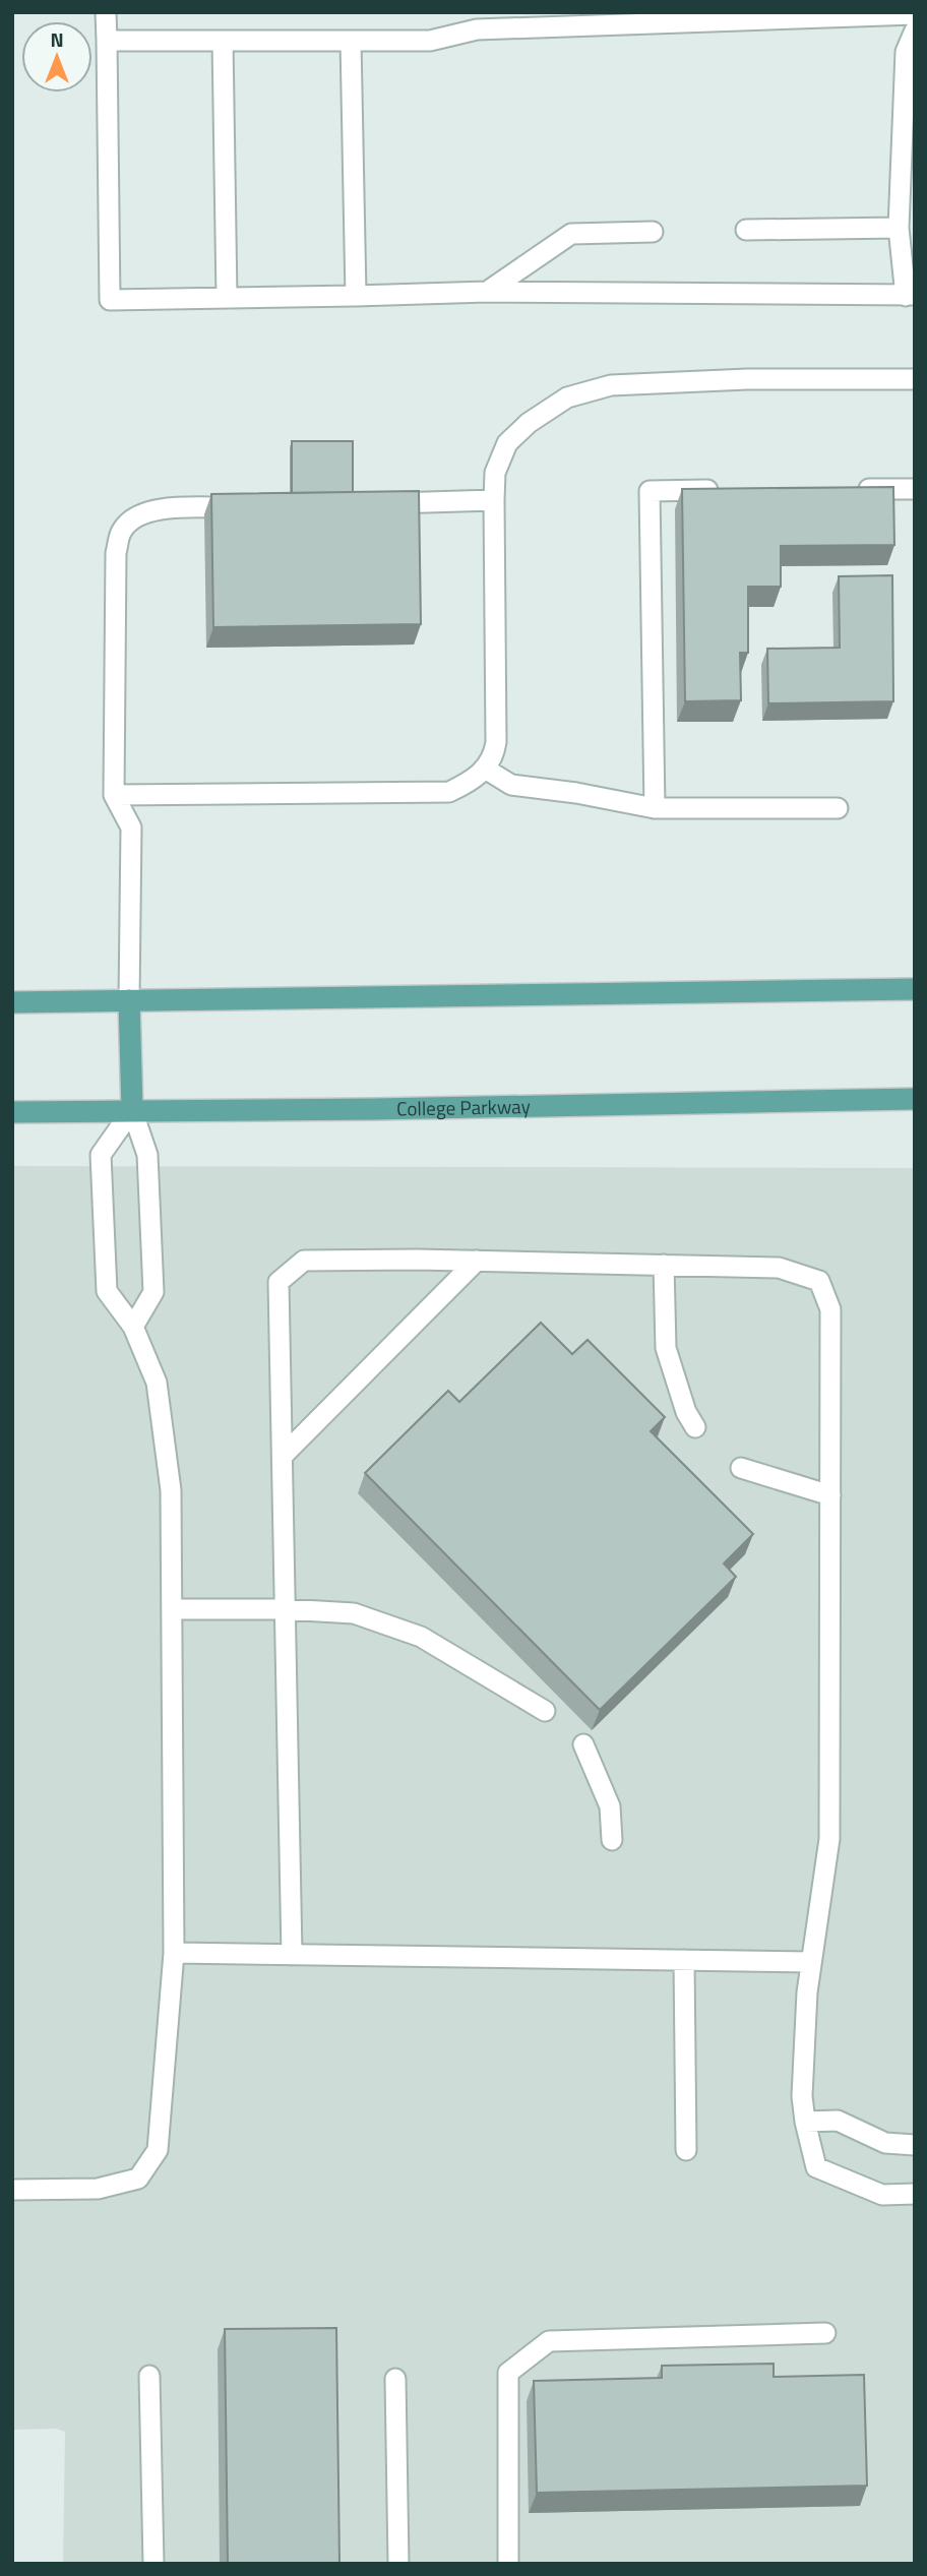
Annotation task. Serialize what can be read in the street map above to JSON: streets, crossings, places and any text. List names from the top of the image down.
{
  "streets": {
    "main road": ["College Parkway"]
  },
  "north": "top"
}
